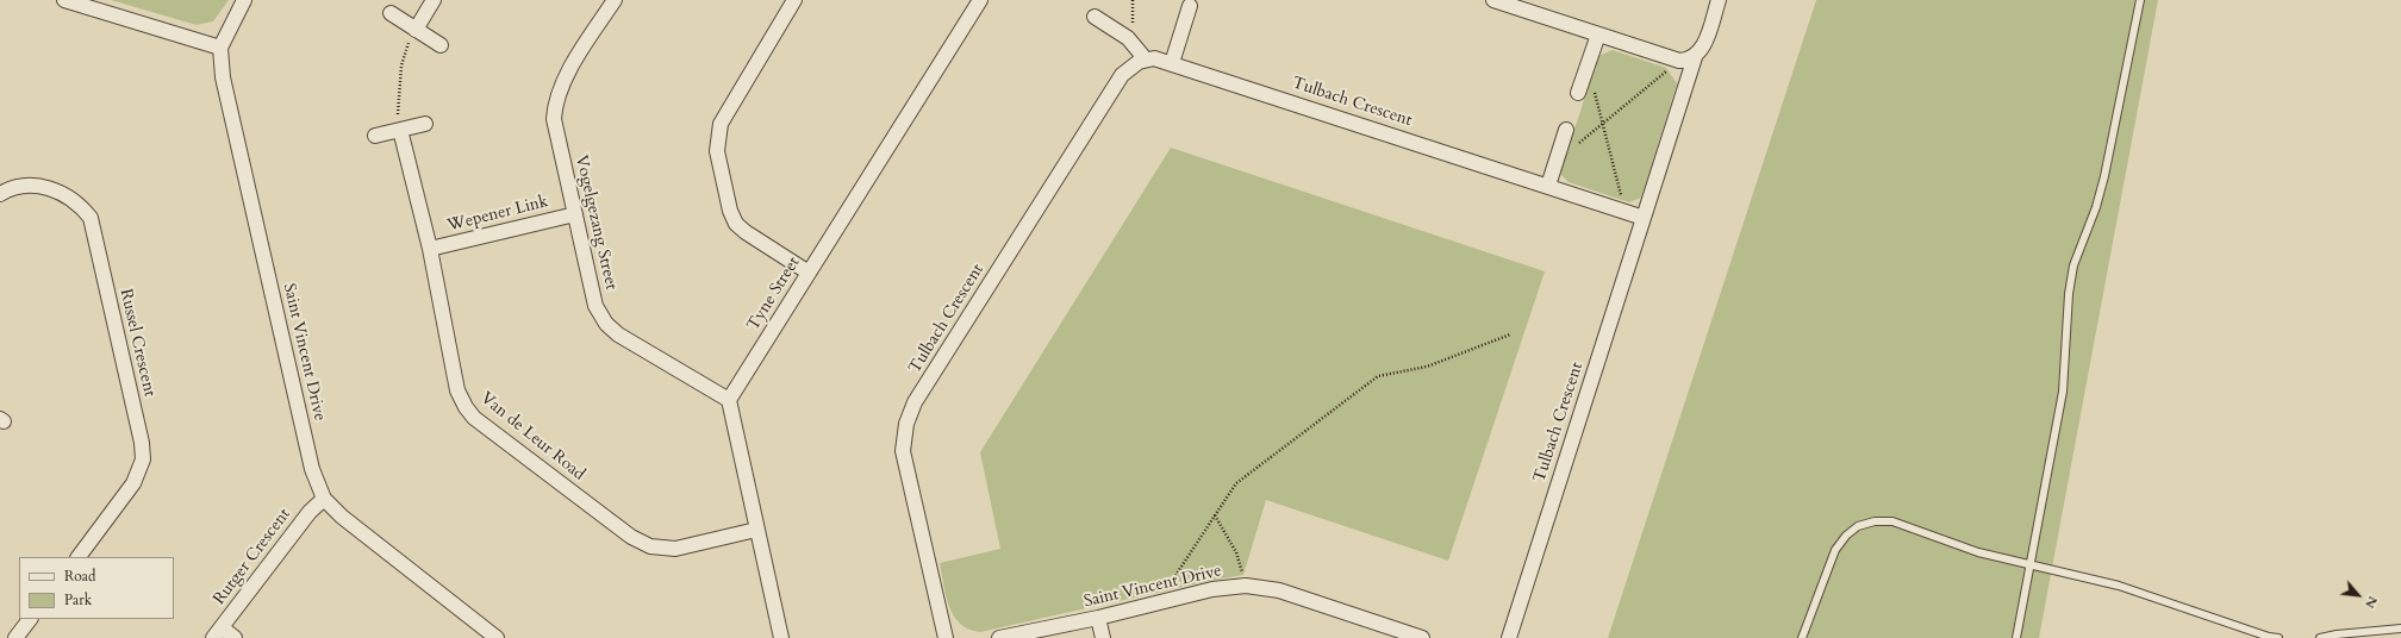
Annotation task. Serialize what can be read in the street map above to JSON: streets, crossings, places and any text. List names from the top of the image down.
{
  "streets": {
    "street": [
      "Tulbach Crescent",
      "Wepener Link",
      "Vogelgezang Street",
      "Tyne Street",
      "Russel Crescent",
      "Saint Vincent Drive",
      "Van de Leur Road",
      "Rutger Crescent"
    ]
  },
  "crossings": [
    ["Wepener Link", "Vogelgezang Street"],
    ["Wepener Link", "Van de Leur Road"],
    ["Vogelgezang Street", "Tyne Street"],
    ["Saint Vincent Drive", "Rutger Crescent"]
  ],
  "legend": ["Road", "Park"],
  "north": "bottom right"
}
